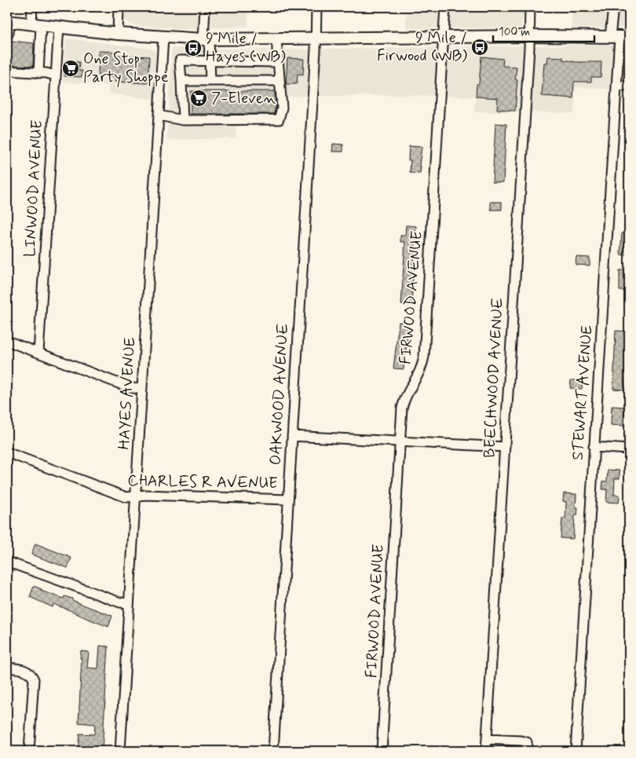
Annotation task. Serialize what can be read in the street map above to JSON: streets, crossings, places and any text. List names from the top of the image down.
{
  "streets": {
    "street": [
      "LINWOOD AVENUE",
      "FIRWOOD AVENUE",
      "BEECHWOOD AVENUE",
      "STEWART AVENUE",
      "HAYES AVENUE",
      "OAKWOOD AVENUE",
      "CHARLES R AVENUE"
    ]
  },
  "crossings": [
    ["HAYES AVENUE", "CHARLES R AVENUE"],
    ["OAKWOOD AVENUE", "CHARLES R AVENUE"]
  ],
  "places": {
    "bus stop": ["9 Mile / Firwood (WB)", "9 Mile / Hayes (WB)"],
    "supermarket": ["One Stop Party Shoppe", "7-Eleven"]
  },
  "scale_bar": "100 m"
}
